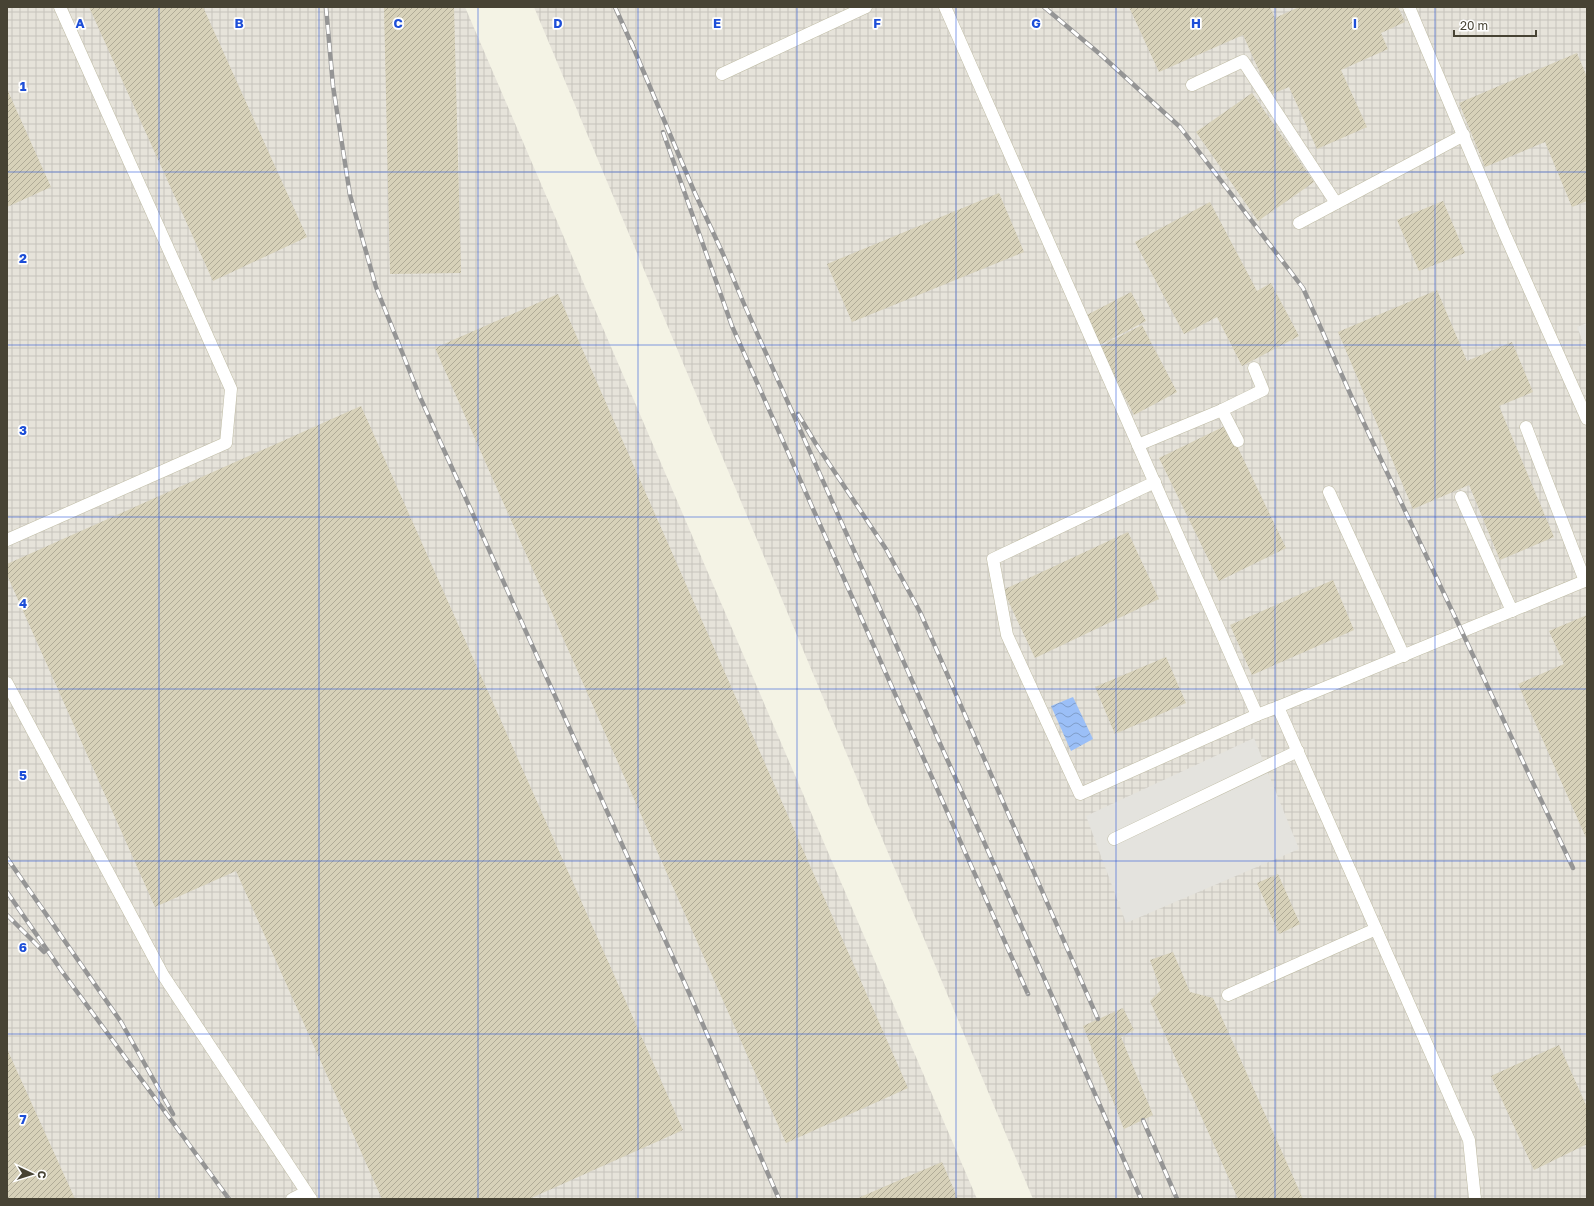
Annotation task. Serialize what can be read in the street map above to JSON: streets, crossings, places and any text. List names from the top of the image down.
{
  "scale_bar": "20 m",
  "north": "right",
  "grid": {
    "columns": [
      "A",
      "B",
      "C",
      "D",
      "E",
      "F",
      "G",
      "H",
      "I"
    ],
    "rows": [
      "1",
      "2",
      "3",
      "4",
      "5",
      "6",
      "7"
    ]
  }
}
